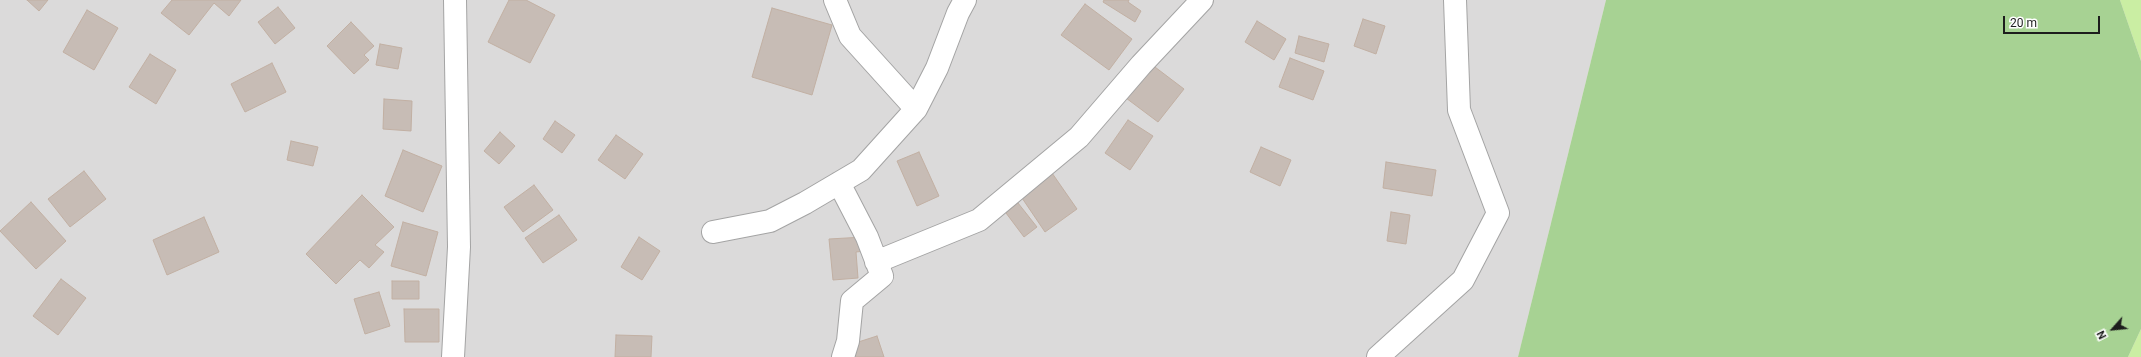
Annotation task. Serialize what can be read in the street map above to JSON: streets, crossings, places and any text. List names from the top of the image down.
{
  "scale_bar": "20 m",
  "north": "bottom left"
}
